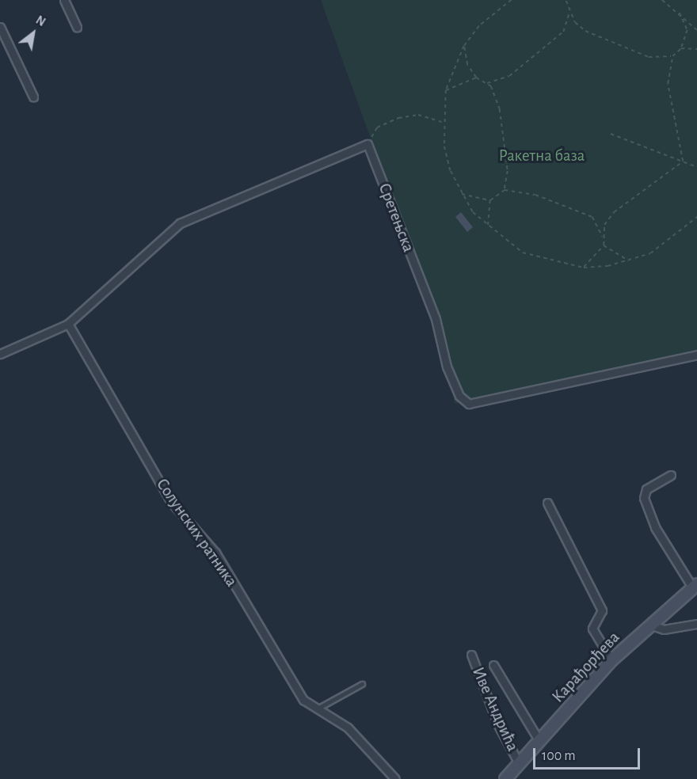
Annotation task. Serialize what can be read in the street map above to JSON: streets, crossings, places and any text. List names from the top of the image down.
{
  "streets": {
    "street": [
      "Сретењска",
      "Солунских ратника",
      "Карађорђева",
      "Иве Андрића"
    ]
  },
  "crossings": [
    ["Карађорђева", "Иве Андрића"]
  ],
  "parks": ["Ракетна база"],
  "scale_bar": "100 m",
  "north": "top right"
}
